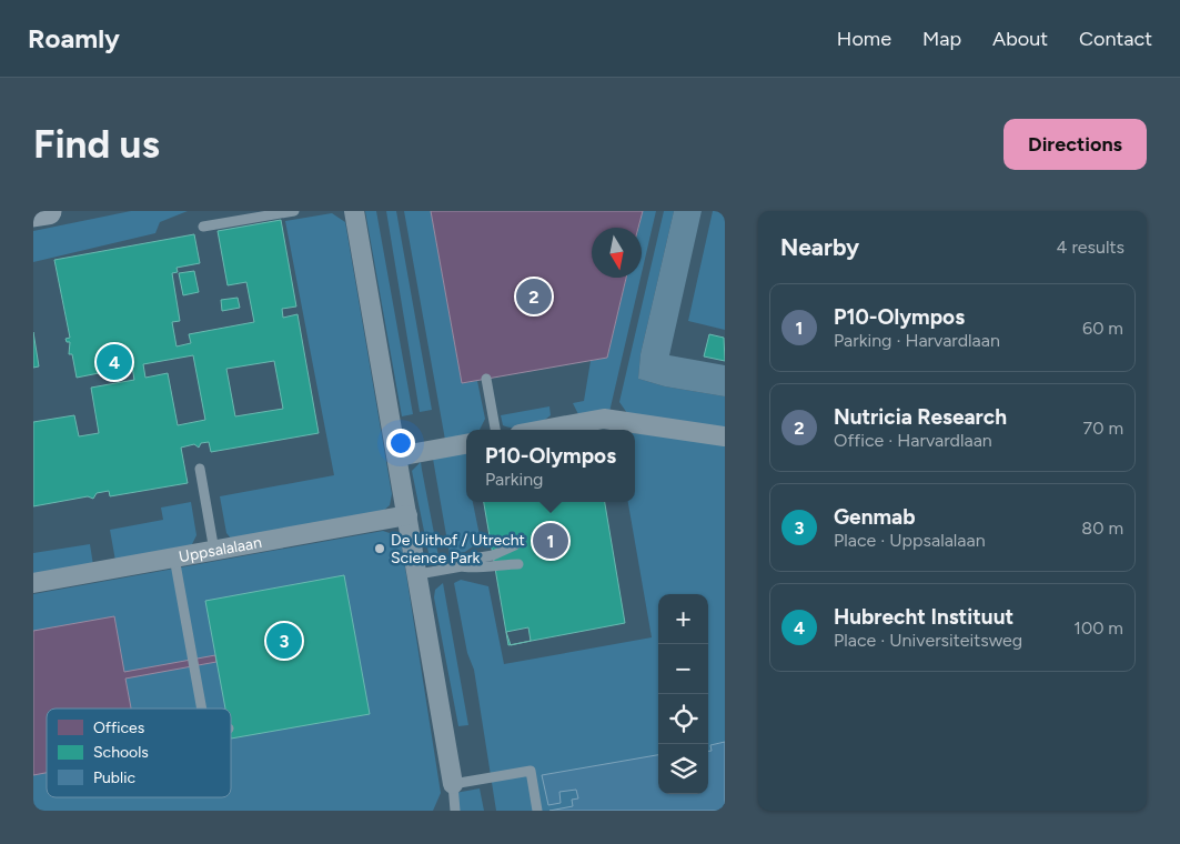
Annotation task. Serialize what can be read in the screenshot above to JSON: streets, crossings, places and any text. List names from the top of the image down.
{
  "streets": {
    "street": ["Uppsalalaan"]
  },
  "places": ["De Uithof / Utrecht Science Park"],
  "legend": ["Offices", "Schools", "Public"],
  "north": "bottom",
  "page": {
    "header": "Roamly",
    "nav": [
      "Home",
      "Map",
      "About",
      "Contact"
    ],
    "buttons": "Directions",
    "title": "Find us",
    "heading": ["Nearby", "4 results"],
    "pins": [
      "2",
      "4",
      "1",
      "3"
    ],
    "list": [
      {
        "mark": "1",
        "name": "P10-Olympos",
        "note": "Parking · Harvardlaan",
        "value": "60 m"
      },
      {
        "mark": "2",
        "name": "Nutricia Research",
        "note": "Office · Harvardlaan",
        "value": "70 m"
      },
      {
        "mark": "3",
        "name": "Genmab",
        "note": "Place · Uppsalalaan",
        "value": "80 m"
      },
      {
        "mark": "4",
        "name": "Hubrecht Instituut",
        "note": "Place · Universiteitsweg",
        "value": "100 m"
      }
    ],
    "popup": ["P10-Olympos", "Parking"],
    "map_buttons": ["+", "−"]
  }
}
